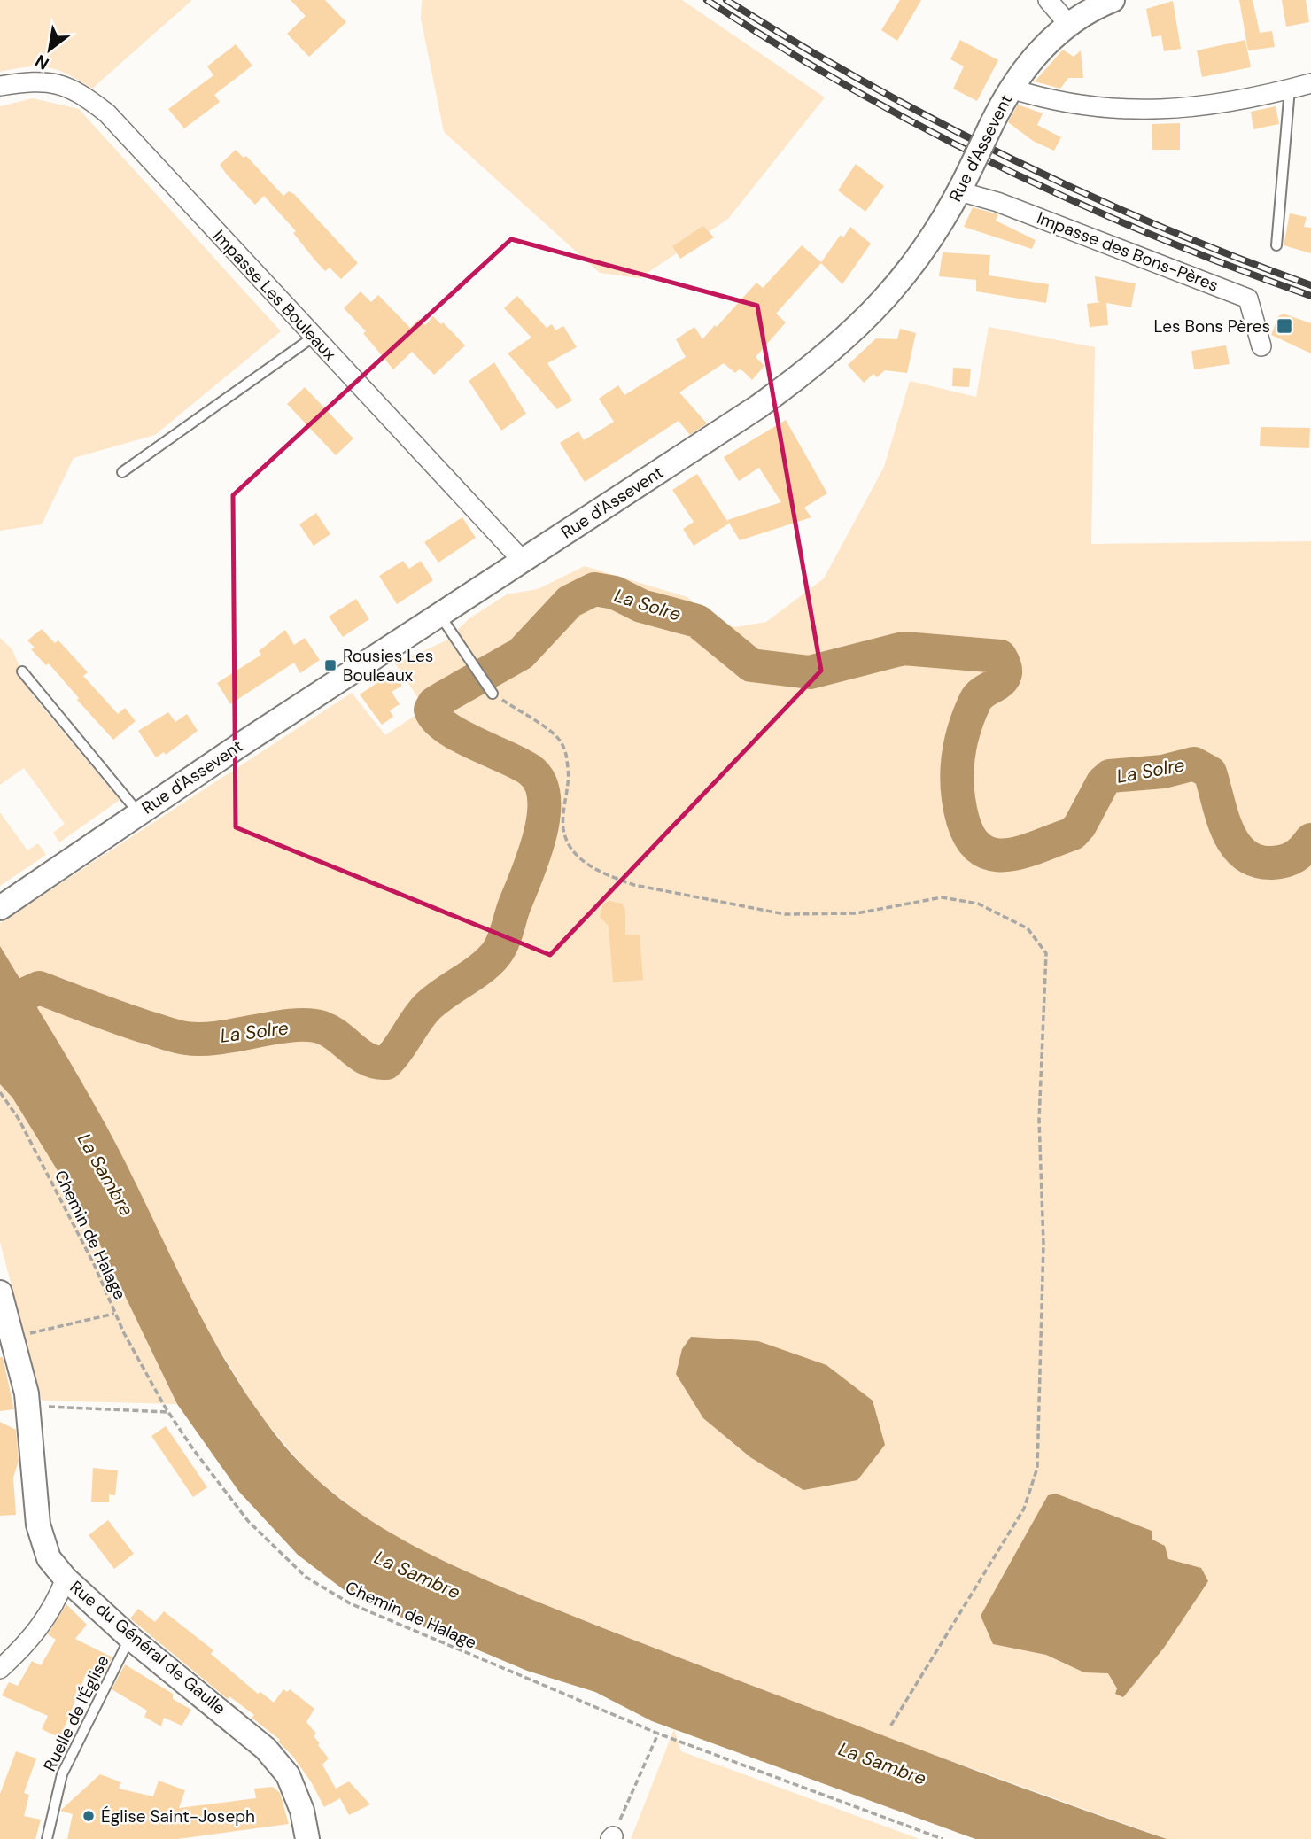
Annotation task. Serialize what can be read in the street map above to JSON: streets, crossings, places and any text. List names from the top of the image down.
{
  "streets": {
    "street": [
      "Rue d'Assevent",
      "Impasse des Bons-Pères",
      "Impasse Les Bouleaux",
      "Rue du Général de Gaulle"
    ],
    "lane": ["Ruelle de l'Église"],
    "path": ["Chemin de Halage"]
  },
  "crossings": [
    ["Rue d'Assevent", "Impasse des Bons-Pères"],
    ["Rue d'Assevent", "Impasse Les Bouleaux"],
    ["Rue du Général de Gaulle", "Ruelle de l'Église"]
  ],
  "water": ["La Solre", "La Sambre"],
  "places": {
    "transit": ["Les Bons Pères", "Rousies Les Bouleaux"],
    "other": ["Église Saint-Joseph"]
  },
  "north": "bottom left"
}
